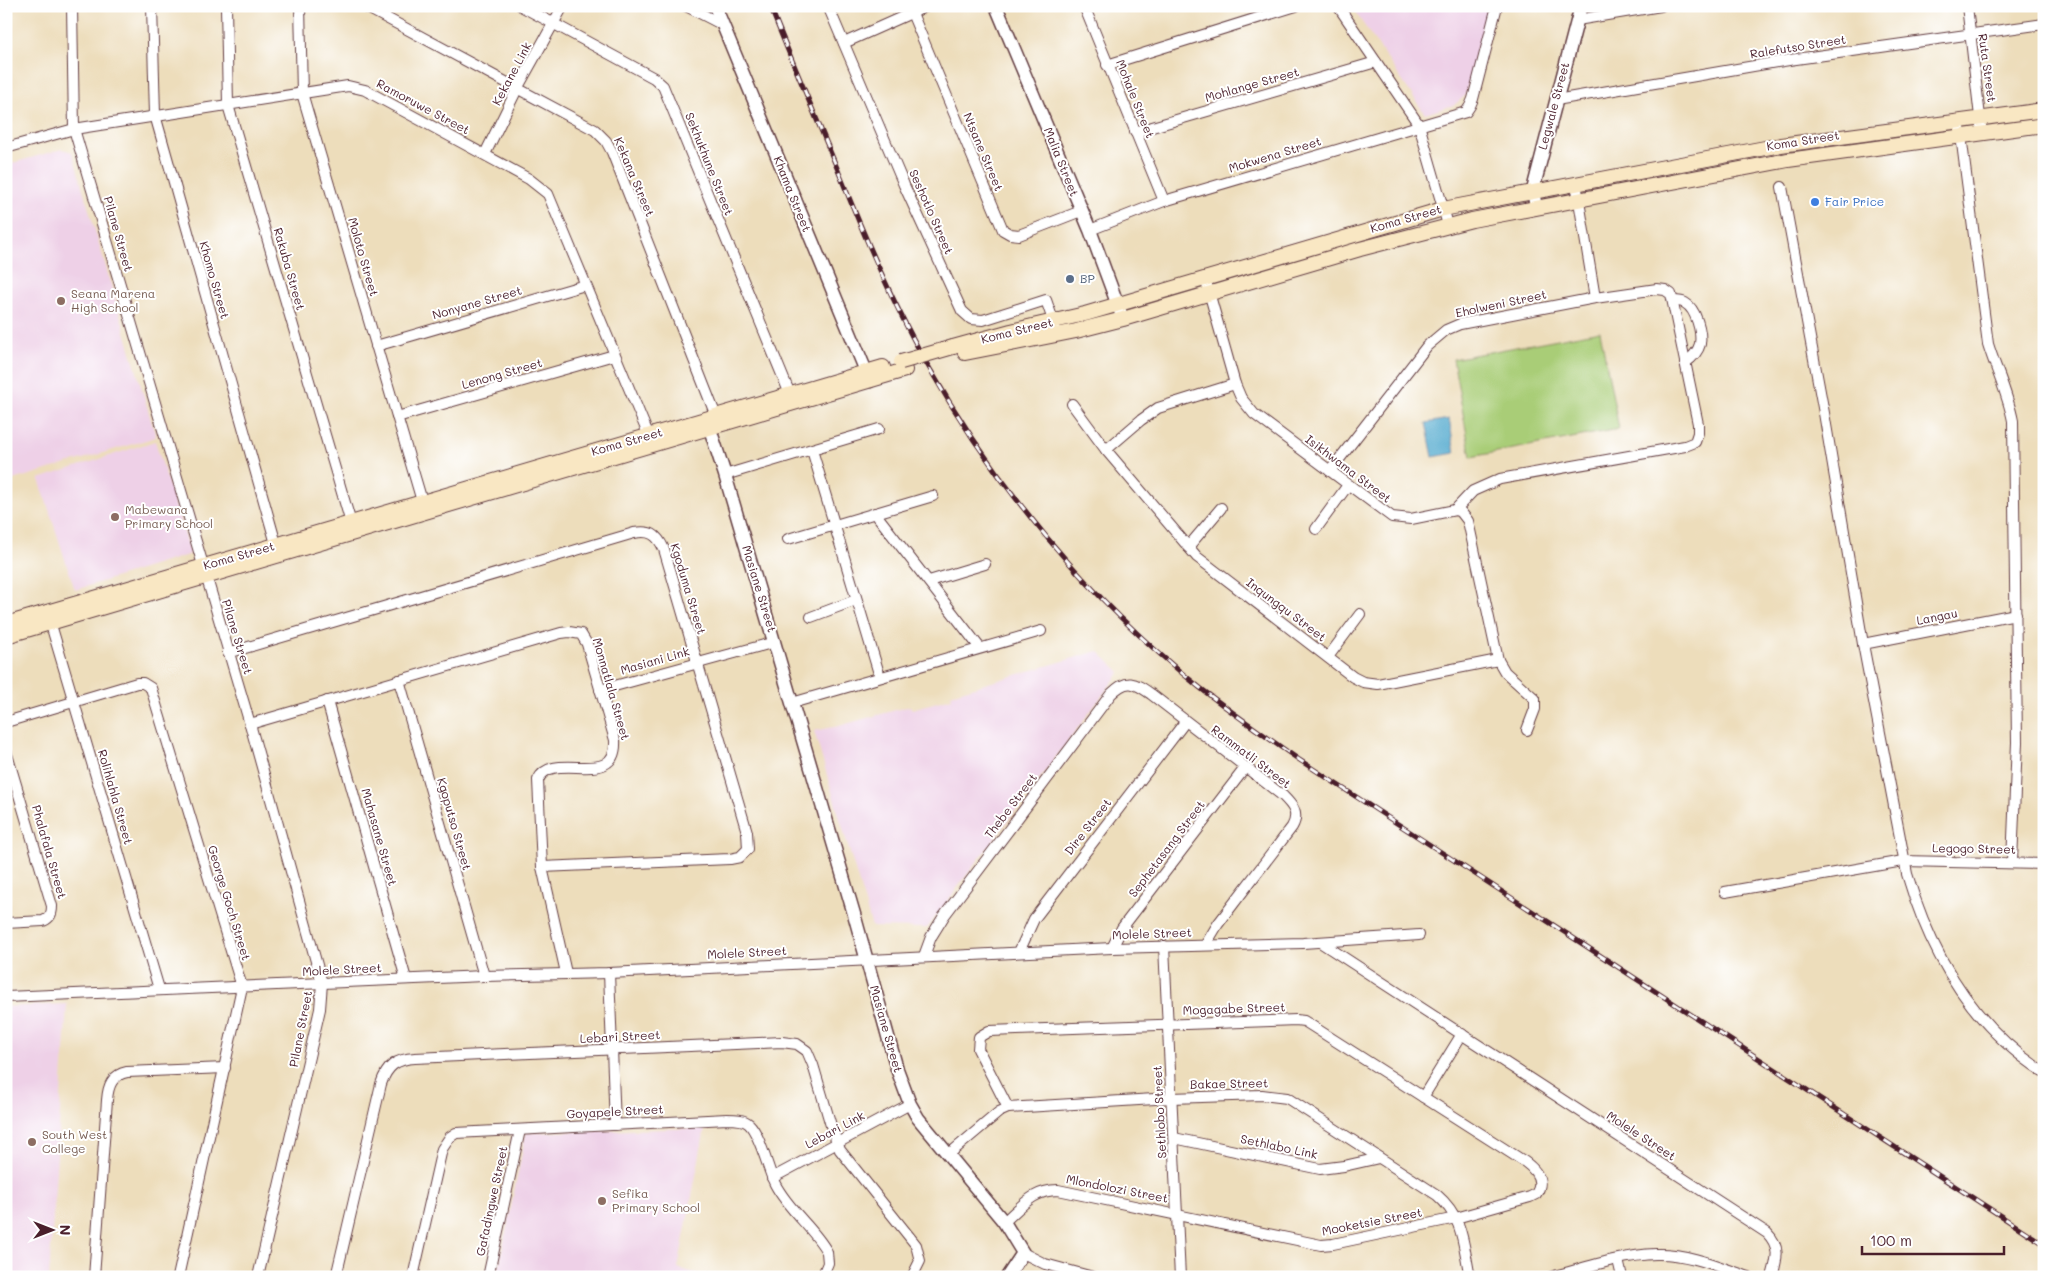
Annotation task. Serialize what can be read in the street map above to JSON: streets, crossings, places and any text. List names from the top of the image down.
{
  "streets": {
    "main road": ["Koma Street"],
    "street": [
      "Ralefutso Street",
      "Ruta Street",
      "Kekane Link",
      "Mohlange Street",
      "Mohale Street",
      "Legwale Street",
      "Ramoruwe Street",
      "Ntsane Street",
      "Mokwena Street",
      "Malia Street",
      "Sekhukhune Street",
      "Kekana Street",
      "Khama Street",
      "Seshotlo Street",
      "Pilane Street",
      "Moloto Street",
      "Rakuba Street",
      "Khomo Street",
      "Nonyane Street",
      "Eholweni Street",
      "Lenong Street",
      "Isikhwama Street",
      "Kgoduma Street",
      "Masiane Street",
      "Inqungqu Street",
      "Langau",
      "Masiani Link",
      "Monnatlala Street",
      "Rammatli Street",
      "Rolihlahla Street",
      "Thebe Street",
      "Kgoputso Street",
      "Dire Street",
      "Mahasane Street",
      "Sephetasang Street",
      "Legogo Street",
      "Phalafala Street",
      "George Goch Street",
      "Molele Street",
      "Mogagabe Street",
      "Lebari Street",
      "Bakae Street",
      "Goyapele Street",
      "Sethlobo Street",
      "Lebari Link",
      "Sethlabo Link",
      "Mlondolozi Street",
      "Gafadingwe Street",
      "Mooketsie Street"
    ]
  },
  "crossings": [
    ["Ralefutso Street", "Ruta Street"],
    ["Ralefutso Street", "Legwale Street"],
    ["Ruta Street", "Koma Street"],
    ["Kekane Link", "Ramoruwe Street"],
    ["Kekane Link", "Sekhukhune Street"],
    ["Kekane Link", "Kekana Street"],
    ["Mohlange Street", "Mohale Street"],
    ["Mohale Street", "Mokwena Street"],
    ["Legwale Street", "Koma Street"],
    ["Ramoruwe Street", "Koma Street"],
    ["Ramoruwe Street", "Pilane Street"],
    ["Ramoruwe Street", "Moloto Street"],
    ["Ramoruwe Street", "Rakuba Street"],
    ["Ramoruwe Street", "Khomo Street"],
    ["Ramoruwe Street", "Nonyane Street"],
    ["Ramoruwe Street", "Lenong Street"],
    ["Koma Street", "Malia Street"],
    ["Koma Street", "Sekhukhune Street"],
    ["Koma Street", "Kekana Street"],
    ["Koma Street", "Khama Street"],
    ["Koma Street", "Seshotlo Street"],
    ["Koma Street", "Pilane Street"],
    ["Koma Street", "Moloto Street"],
    ["Koma Street", "Rakuba Street"],
    ["Koma Street", "Khomo Street"],
    ["Koma Street", "Isikhwama Street"],
    ["Koma Street", "Masiane Street"],
    ["Koma Street", "Rolihlahla Street"],
    ["Ntsane Street", "Malia Street"],
    ["Mokwena Street", "Malia Street"],
    ["Kekana Street", "Masiane Street"],
    ["Pilane Street", "Kgoduma Street"],
    ["Pilane Street", "Monnatlala Street"],
    ["Pilane Street", "Molele Street"],
    ["Moloto Street", "Nonyane Street"],
    ["Moloto Street", "Lenong Street"],
    ["Eholweni Street", "Isikhwama Street"],
    ["Kgoduma Street", "Masiani Link"],
    ["Kgoduma Street", "Monnatlala Street"],
    ["Masiane Street", "Masiani Link"],
    ["Masiane Street", "Molele Street"],
    ["Masiane Street", "Bakae Street"],
    ["Masiane Street", "Lebari Link"],
    ["Masiane Street", "Mlondolozi Street"],
    ["Masiani Link", "Monnatlala Street"],
    ["Monnatlala Street", "Kgoputso Street"],
    ["Monnatlala Street", "Mahasane Street"],
    ["Monnatlala Street", "Molele Street"],
    ["Rammatli Street", "Thebe Street"],
    ["Rammatli Street", "Dire Street"],
    ["Rammatli Street", "Sephetasang Street"],
    ["Rammatli Street", "Molele Street"],
    ["Rolihlahla Street", "George Goch Street"],
    ["Rolihlahla Street", "Molele Street"],
    ["Thebe Street", "Molele Street"],
    ["Kgoputso Street", "Molele Street"],
    ["Dire Street", "Molele Street"],
    ["Mahasane Street", "Molele Street"],
    ["Sephetasang Street", "Molele Street"],
    ["George Goch Street", "Molele Street"],
    ["Molele Street", "Sethlobo Street"],
    ["Mogagabe Street", "Bakae Street"],
    ["Mogagabe Street", "Sethlobo Street"],
    ["Mogagabe Street", "Mooketsie Street"],
    ["Lebari Street", "Lebari Link"],
    ["Bakae Street", "Sethlobo Street"],
    ["Bakae Street", "Sethlabo Link"],
    ["Bakae Street", "Mooketsie Street"],
    ["Goyapele Street", "Lebari Link"],
    ["Goyapele Street", "Gafadingwe Street"],
    ["Sethlobo Street", "Sethlabo Link"],
    ["Sethlobo Street", "Mlondolozi Street"],
    ["Sethlobo Street", "Mooketsie Street"],
    ["Mlondolozi Street", "Mooketsie Street"]
  ],
  "places": [
    "Fair Price",
    "BP",
    "Seana Marena High School",
    "Mabewana Primary School",
    "South West College",
    "Sefika Primary School"
  ],
  "scale_bar": "100 m",
  "north": "right"
}
